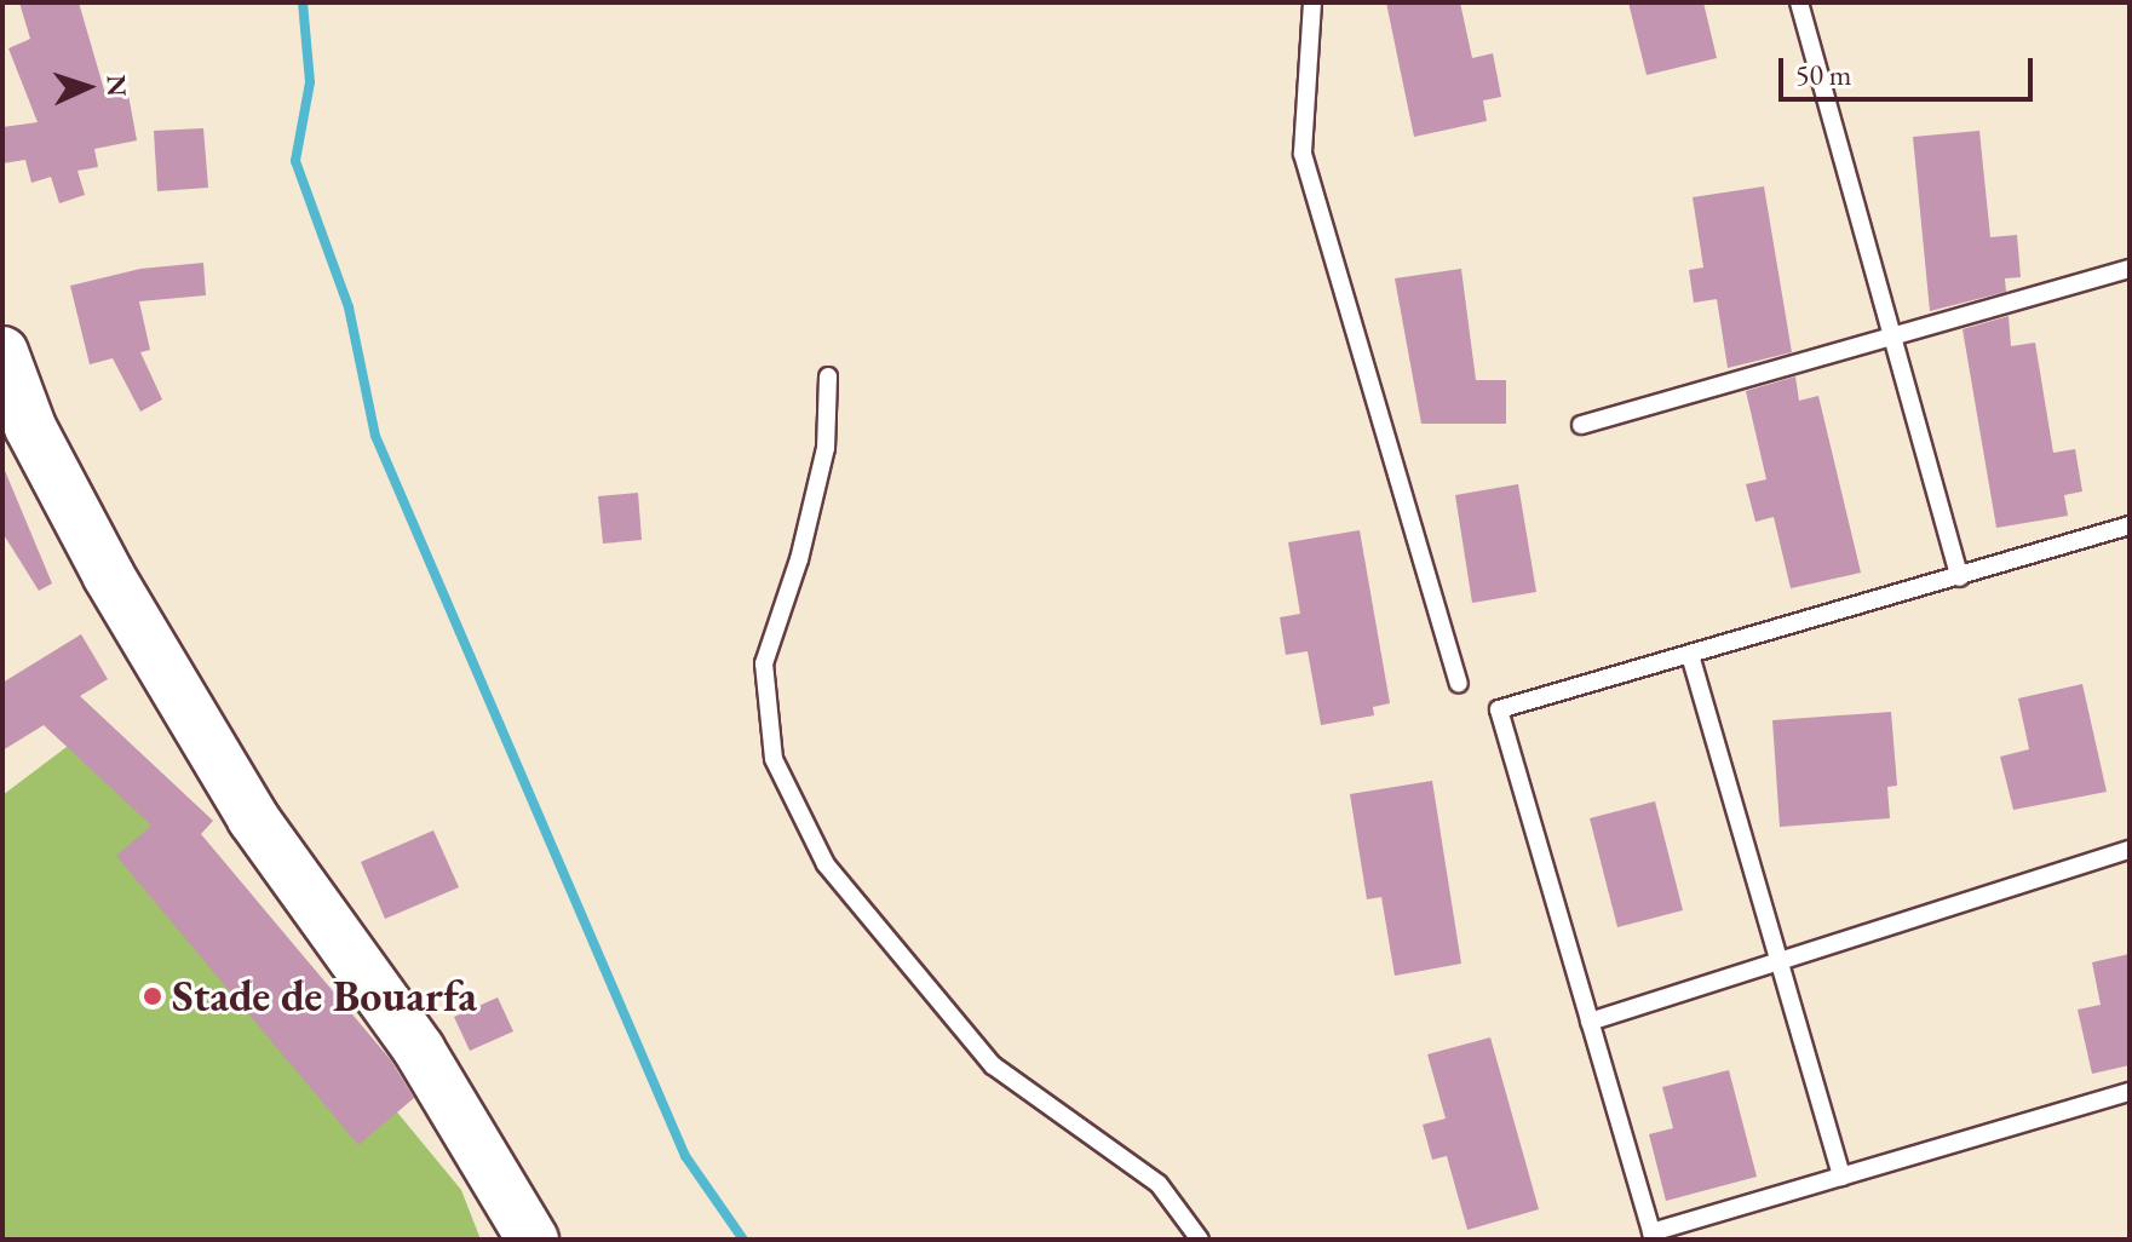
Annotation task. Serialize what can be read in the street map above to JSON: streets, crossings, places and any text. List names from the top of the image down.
{
  "places": ["Stade de Bouarfa"],
  "scale_bar": "50 m",
  "north": "right"
}
